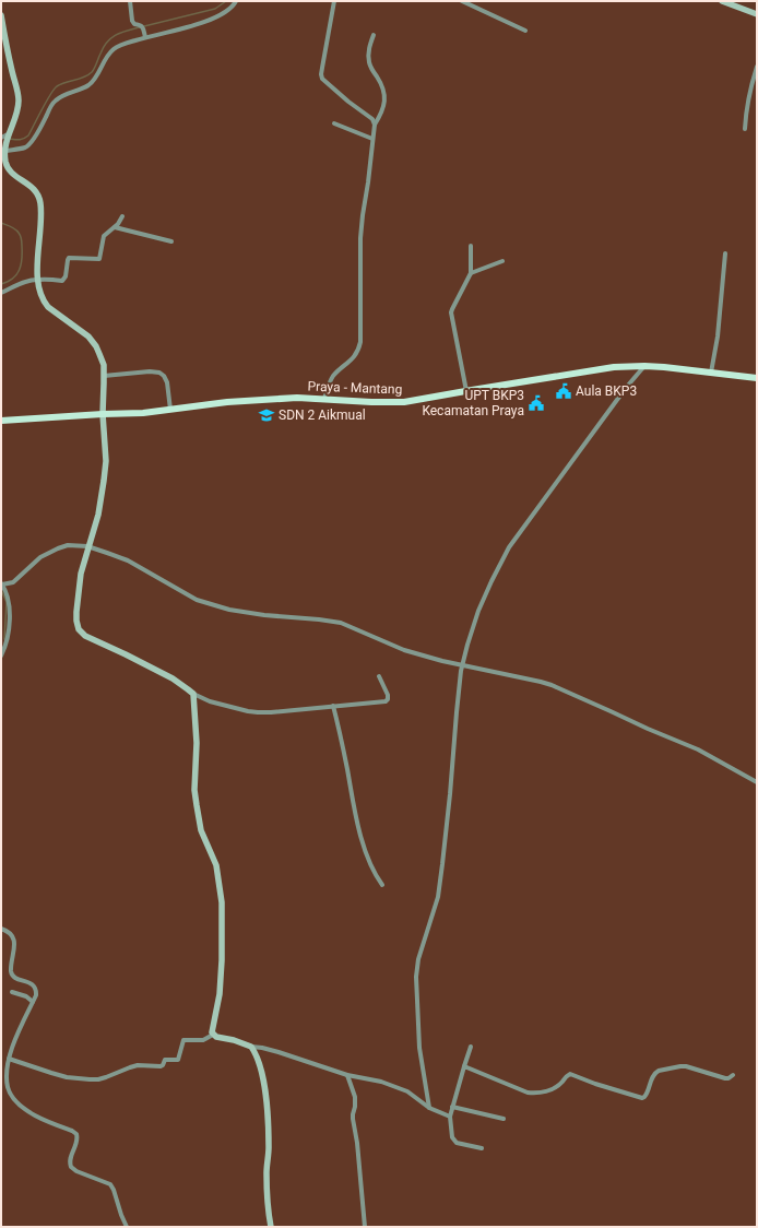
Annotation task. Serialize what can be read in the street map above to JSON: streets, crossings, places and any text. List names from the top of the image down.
{
  "streets": {
    "main road": ["Praya - Mantang"]
  },
  "places": {
    "public building": ["Aula BKP3", "UPT BKP3 Kecamatan Praya"],
    "school or university": ["SDN 2 Aikmual"]
  }
}
